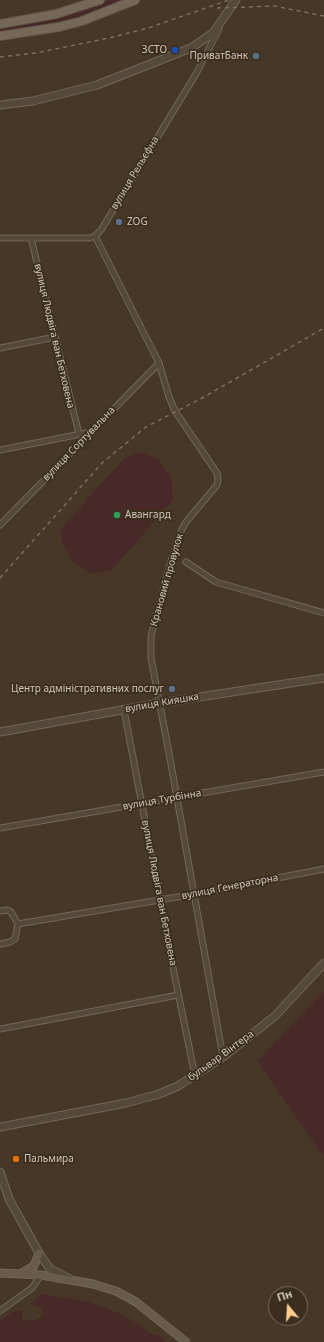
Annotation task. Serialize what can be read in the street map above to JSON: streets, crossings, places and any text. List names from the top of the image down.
{
  "streets": {
    "street": [
      "вулиця Рельєфна",
      "вулиця Людвіга ван Бетховена",
      "вулиця Сортувальна",
      "Крановий провулок",
      "вулиця Кияшка",
      "вулиця Турбінна",
      "вулиця Генераторна",
      "бульвар Вінтера"
    ]
  },
  "crossings": [
    ["вулиця Рельєфна", "Крановий провулок"],
    ["вулиця Людвіга ван Бетховена", "вулиця Кияшка"],
    ["вулиця Людвіга ван Бетховена", "вулиця Турбінна"],
    ["вулиця Людвіга ван Бетховена", "вулиця Генераторна"],
    ["вулиця Людвіга ван Бетховена", "бульвар Вінтера"],
    ["вулиця Сортувальна", "Крановий провулок"],
    ["Крановий провулок", "вулиця Кияшка"]
  ],
  "places": [
    "ЗСТО",
    "ПриватБанк",
    "ZOG",
    "Авангард",
    "Центр адміністративних послуг",
    "Пальмира"
  ],
  "north": "top"
}
